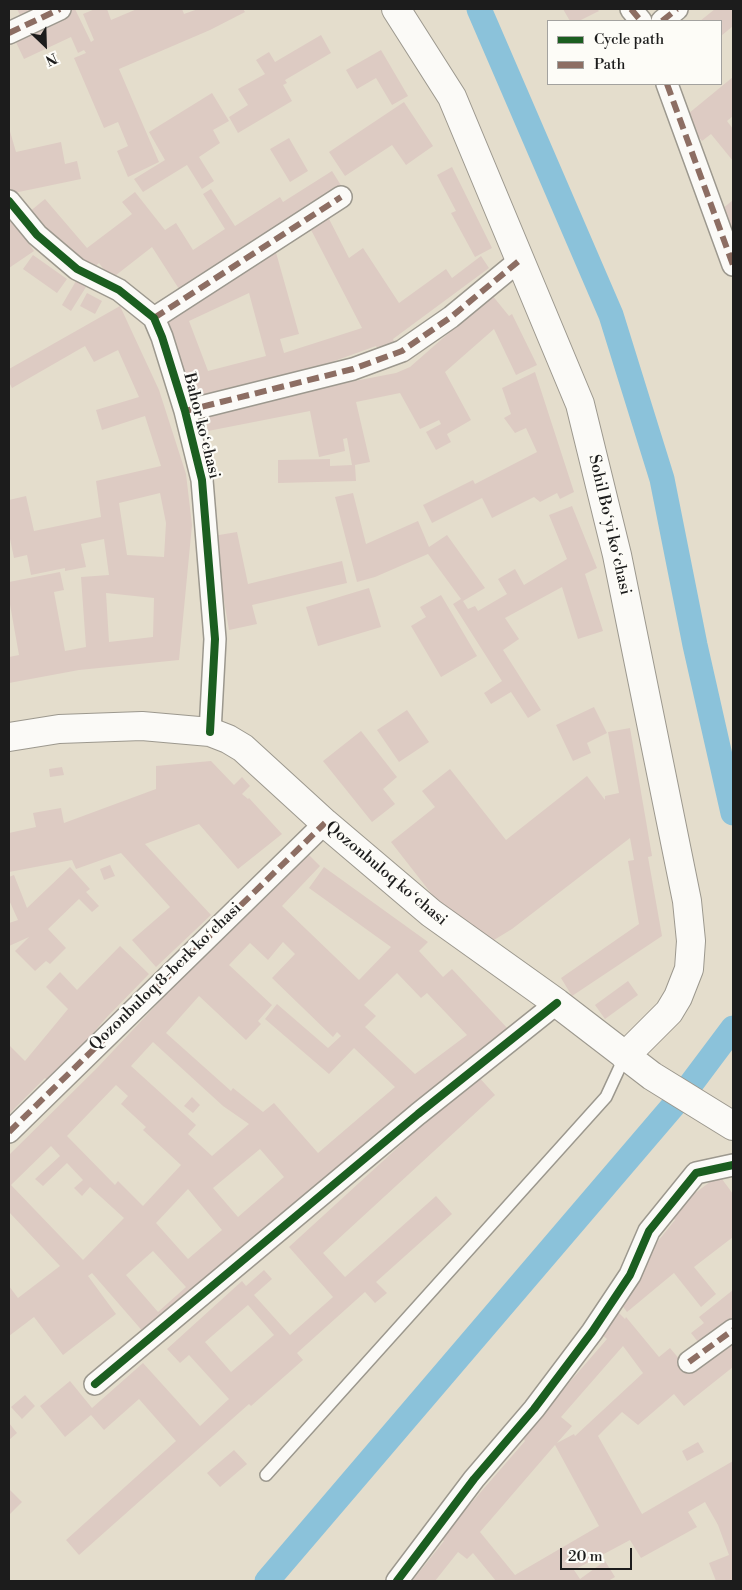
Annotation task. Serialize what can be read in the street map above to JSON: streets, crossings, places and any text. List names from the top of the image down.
{
  "streets": {
    "main road": ["Sohil Boʻyi koʻchasi", "Qozonbuloq koʻchasi"],
    "street": ["Bahor koʻchasi", "Qozonbuloq 8-berk koʻchasi"]
  },
  "crossings": [
    ["Bahor koʻchasi", "Qozonbuloq koʻchasi"],
    ["Sohil Boʻyi koʻchasi", "Qozonbuloq koʻchasi"],
    ["Qozonbuloq koʻchasi", "Qozonbuloq 8-berk koʻchasi"]
  ],
  "legend": ["Cycle path", "Path"],
  "scale_bar": "20 m",
  "north": "bottom right"
}
